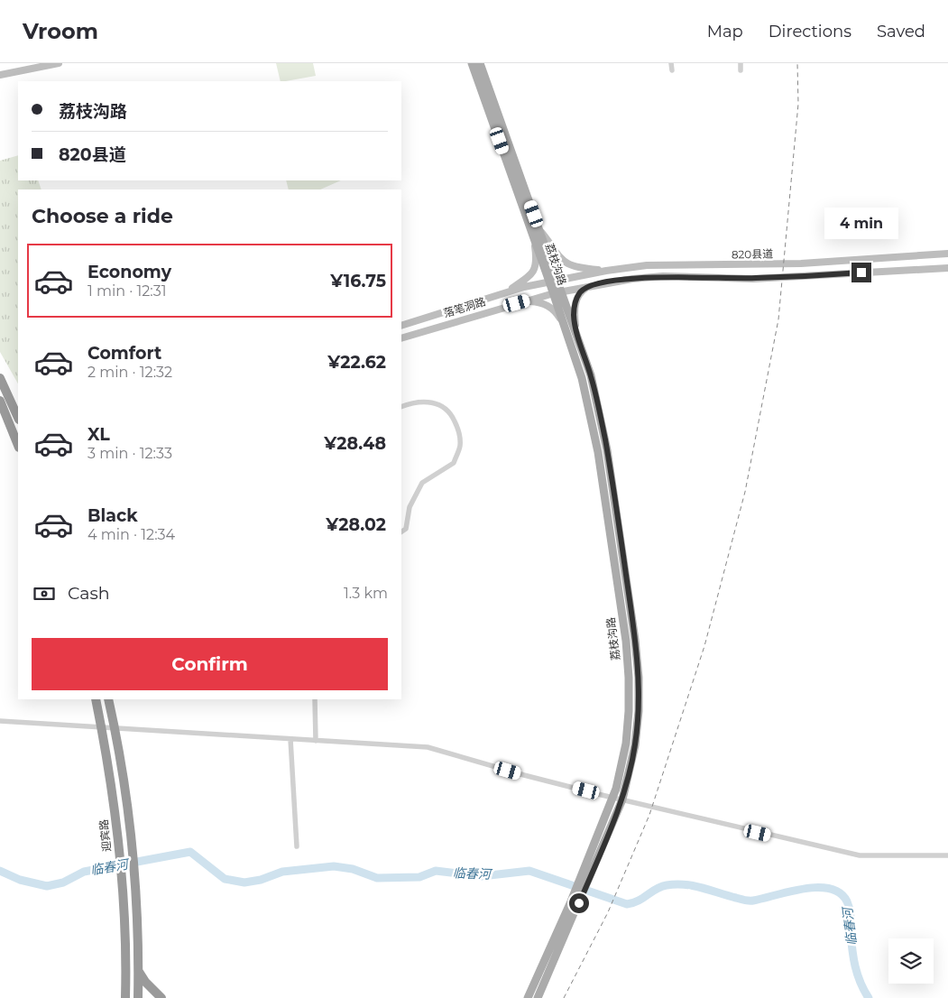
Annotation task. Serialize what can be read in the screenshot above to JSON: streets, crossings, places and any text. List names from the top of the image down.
{
  "streets": {
    "highway": ["迎宾路"],
    "main road": ["820县道", "荔枝沟路", "落笔洞路"]
  },
  "crossings": [
    ["820县道", "荔枝沟路"],
    ["820县道", "落笔洞路"],
    ["荔枝沟路", "落笔洞路"]
  ],
  "water": ["临春河"],
  "page": {
    "header": "Vroom",
    "nav": ["Map", "Directions", "Saved"],
    "banner": ["荔枝沟路", "820县道"],
    "heading": "Choose a ride",
    "bubble": "4 min",
    "list": [
      {
        "name": "Economy",
        "note": "1 min · 12:31",
        "value": "¥16.75"
      },
      {
        "name": "Comfort",
        "note": "2 min · 12:32",
        "value": "¥22.62"
      },
      {
        "name": "XL",
        "note": "3 min · 12:33",
        "value": "¥28.48"
      },
      {
        "name": "Black",
        "note": "4 min · 12:34",
        "value": "¥28.02"
      }
    ],
    "pay": ["Cash", "1.3 km"],
    "buttons": "Confirm"
  }
}
